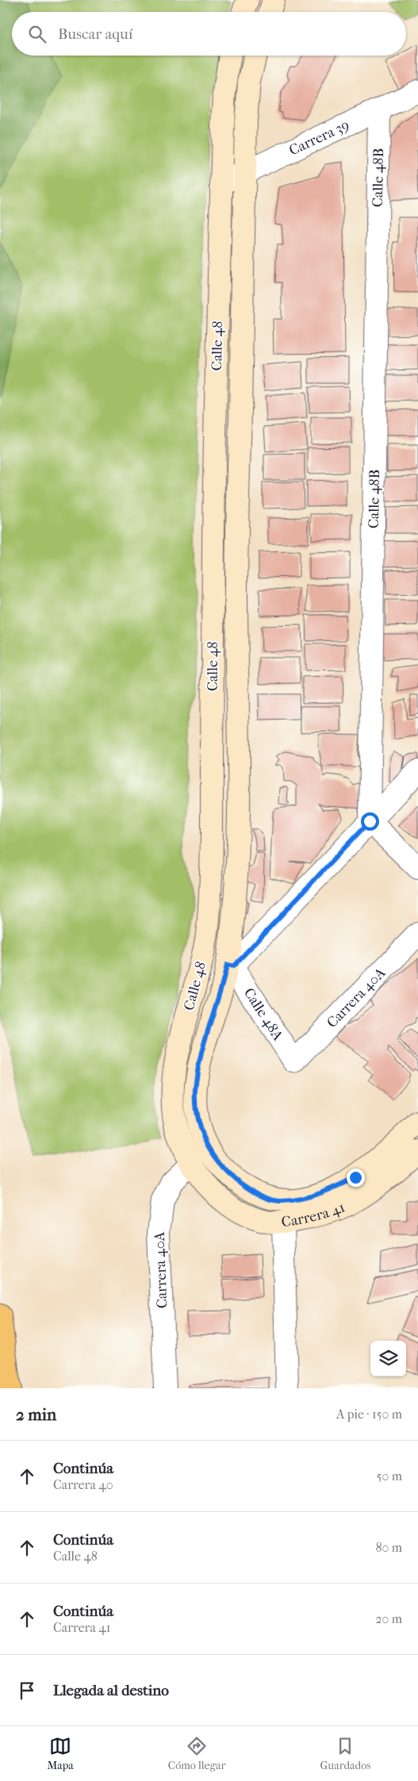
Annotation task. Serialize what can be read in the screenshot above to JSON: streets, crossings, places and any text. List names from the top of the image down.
{
  "streets": {
    "main road": ["Calle 48", "Carrera 41"],
    "street": [
      "Carrera 39",
      "Calle 48B",
      "Carrera 40A",
      "Calle 48A"
    ]
  },
  "crossings": [
    ["Carrera 39", "Calle 48B"],
    ["Carrera 39", "Calle 48"],
    ["Calle 48", "Carrera 40A"],
    ["Calle 48", "Calle 48A"],
    ["Calle 48", "Carrera 41"],
    ["Carrera 40A", "Calle 48A"]
  ],
  "page": {
    "search": "Buscar aquí",
    "heading": ["2 min", "A pie · 150 m"],
    "list": [
      ["Continúa", "Carrera 40", "50 m"],
      ["Continúa", "Calle 48", "80 m"],
      ["Continúa", "Carrera 41", "20 m"],
      "Llegada al destino"
    ],
    "nav": ["Mapa", "Cómo llegar", "Guardados"]
  }
}
